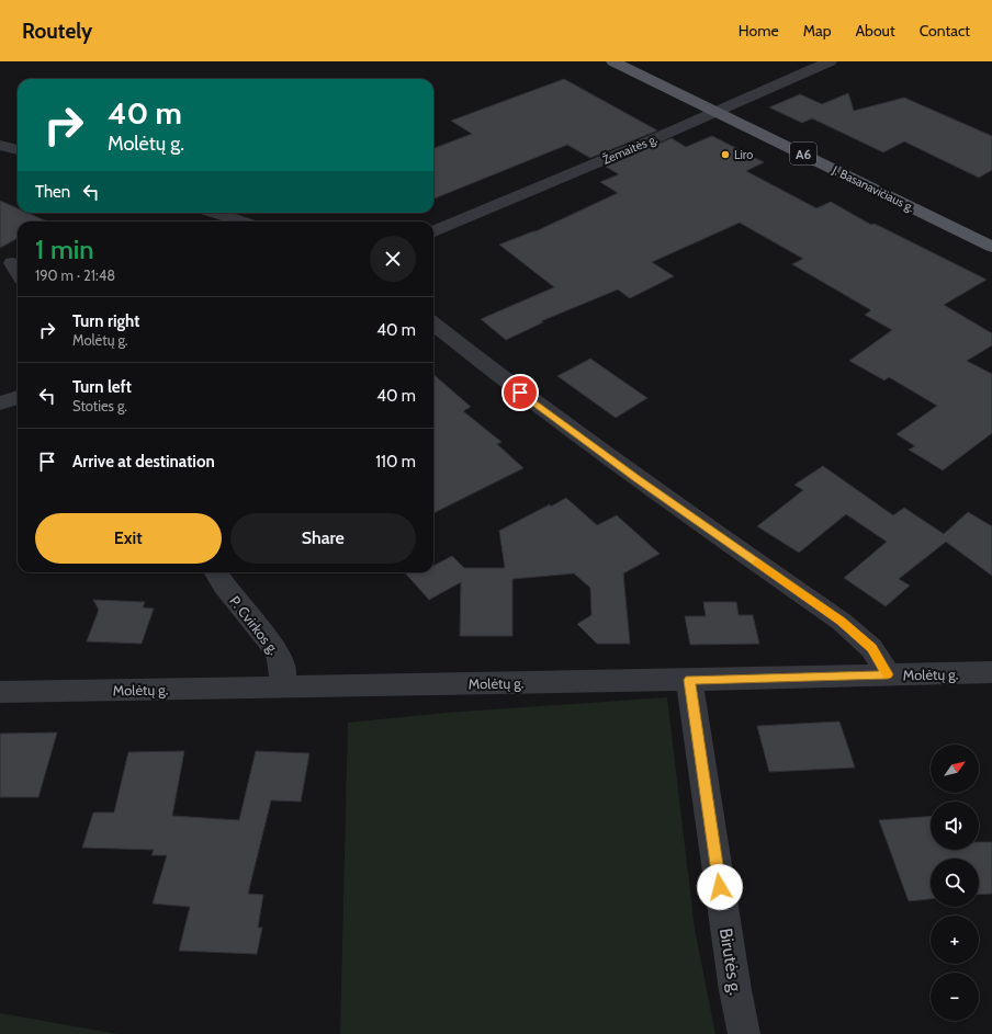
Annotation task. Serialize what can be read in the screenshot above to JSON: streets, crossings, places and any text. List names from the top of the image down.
{
  "streets": {
    "main road": ["A6", "J. Basanavičiaus g."],
    "street": [
      "Žemaitės g.",
      "P. Cvirkos g.",
      "Molėtų g.",
      "Birutės g."
    ]
  },
  "crossings": [
    ["Žemaitės g.", "J. Basanavičiaus g."],
    ["P. Cvirkos g.", "Molėtų g."],
    ["Molėtų g.", "Birutės g."]
  ],
  "places": ["Liro"],
  "north": "top right",
  "page": {
    "header": "Routely",
    "nav": [
      "Home",
      "Map",
      "About",
      "Contact"
    ],
    "turn": ["40 m", "Molėtų g."],
    "then": "Then",
    "heading": ["1 min", "190 m · 21:48"],
    "list": [
      {
        "name": "Turn right",
        "note": "Molėtų g.",
        "value": "40 m"
      },
      {
        "name": "Turn left",
        "note": "Stoties g.",
        "value": "40 m"
      },
      {
        "name": "Arrive at destination",
        "value": "110 m"
      }
    ],
    "buttons": ["Exit", "Share"],
    "map_buttons": ["+", "−"]
  }
}
